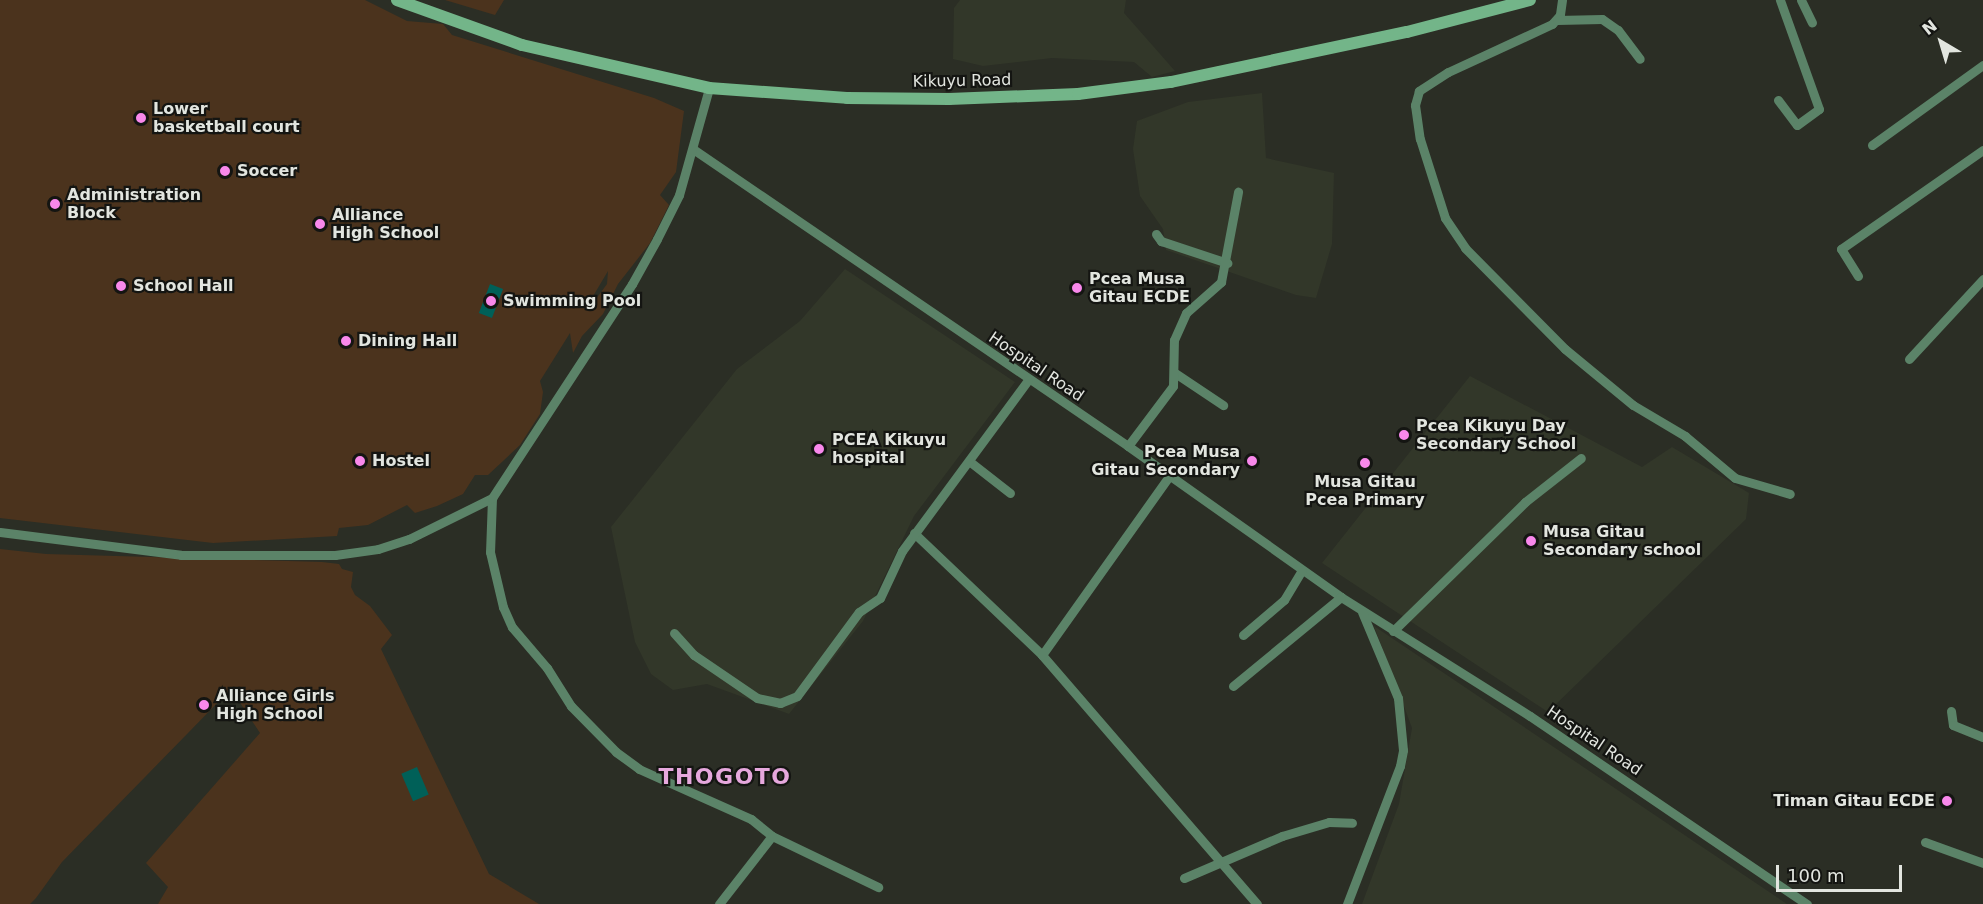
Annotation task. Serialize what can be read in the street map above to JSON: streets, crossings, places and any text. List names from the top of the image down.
{
  "streets": {
    "main road": ["Kikuyu Road"],
    "street": ["Hospital Road"]
  },
  "districts": ["THOGOTO"],
  "places": [
    "Lower basketball court",
    "Soccer",
    "Administration Block",
    "Alliance High School",
    "School Hall",
    "Pcea Musa Gitau ECDE",
    "Swimming Pool",
    "Dining Hall",
    "Pcea Kikuyu Day Secondary School",
    "PCEA Kikuyu hospital",
    "Hostel",
    "Pcea Musa Gitau Secondary",
    "Musa Gitau Pcea Primary",
    "Musa Gitau Secondary school",
    "Alliance Girls High School",
    "Timan Gitau ECDE"
  ],
  "scale_bar": "100 m",
  "north": "top left"
}
